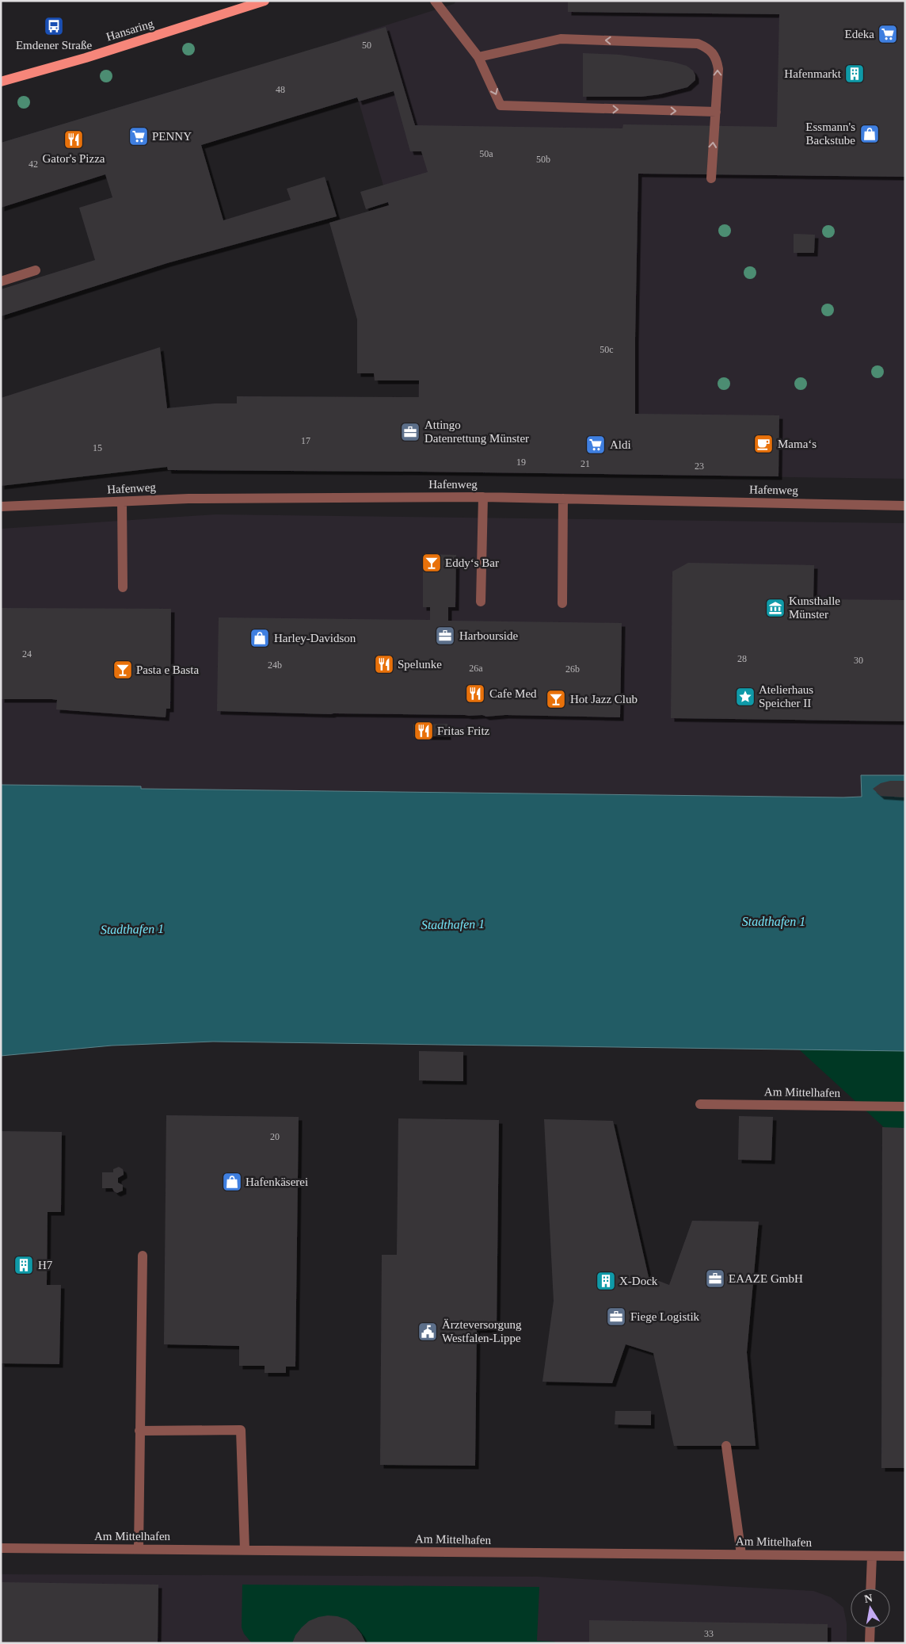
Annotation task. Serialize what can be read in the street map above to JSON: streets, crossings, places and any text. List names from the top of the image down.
{
  "streets": {
    "main road": ["Hansaring"],
    "street": ["Hafenweg", "Am Mittelhafen"]
  },
  "water": ["Stadthafen 1"],
  "places": {
    "bus stop": ["Emdener Straße"],
    "supermarket": ["Edeka", "PENNY", "Aldi"],
    "building": ["Hafenmarkt", "H7", "X-Dock"],
    "shop": ["Essmann's Backstube", "Harley-Davidson", "Hafenkäserei"],
    "restaurant": [
      "Gator's Pizza",
      "Spelunke",
      "Cafe Med",
      "Fritas Fritz"
    ],
    "office": [
      "Attingo Datenrettung Münster",
      "Harbourside",
      "EAAZE GmbH",
      "Fiege Logistik"
    ],
    "cafe": ["Mama‘s"],
    "bar": ["Eddy‘s Bar", "Pasta e Basta", "Hot Jazz Club"],
    "museum": ["Kunsthalle Münster"],
    "place": ["Atelierhaus Speicher II"],
    "public building": ["Ärzteversorgung Westfalen-Lippe"]
  },
  "house_numbers": [
    "50",
    "48",
    "50a",
    "50b",
    "42",
    "50c",
    "17",
    "15",
    "19",
    "21",
    "23",
    "24",
    "28",
    "30",
    "24b",
    "26a",
    "26b",
    "20",
    "33"
  ],
  "north": "top"
}
